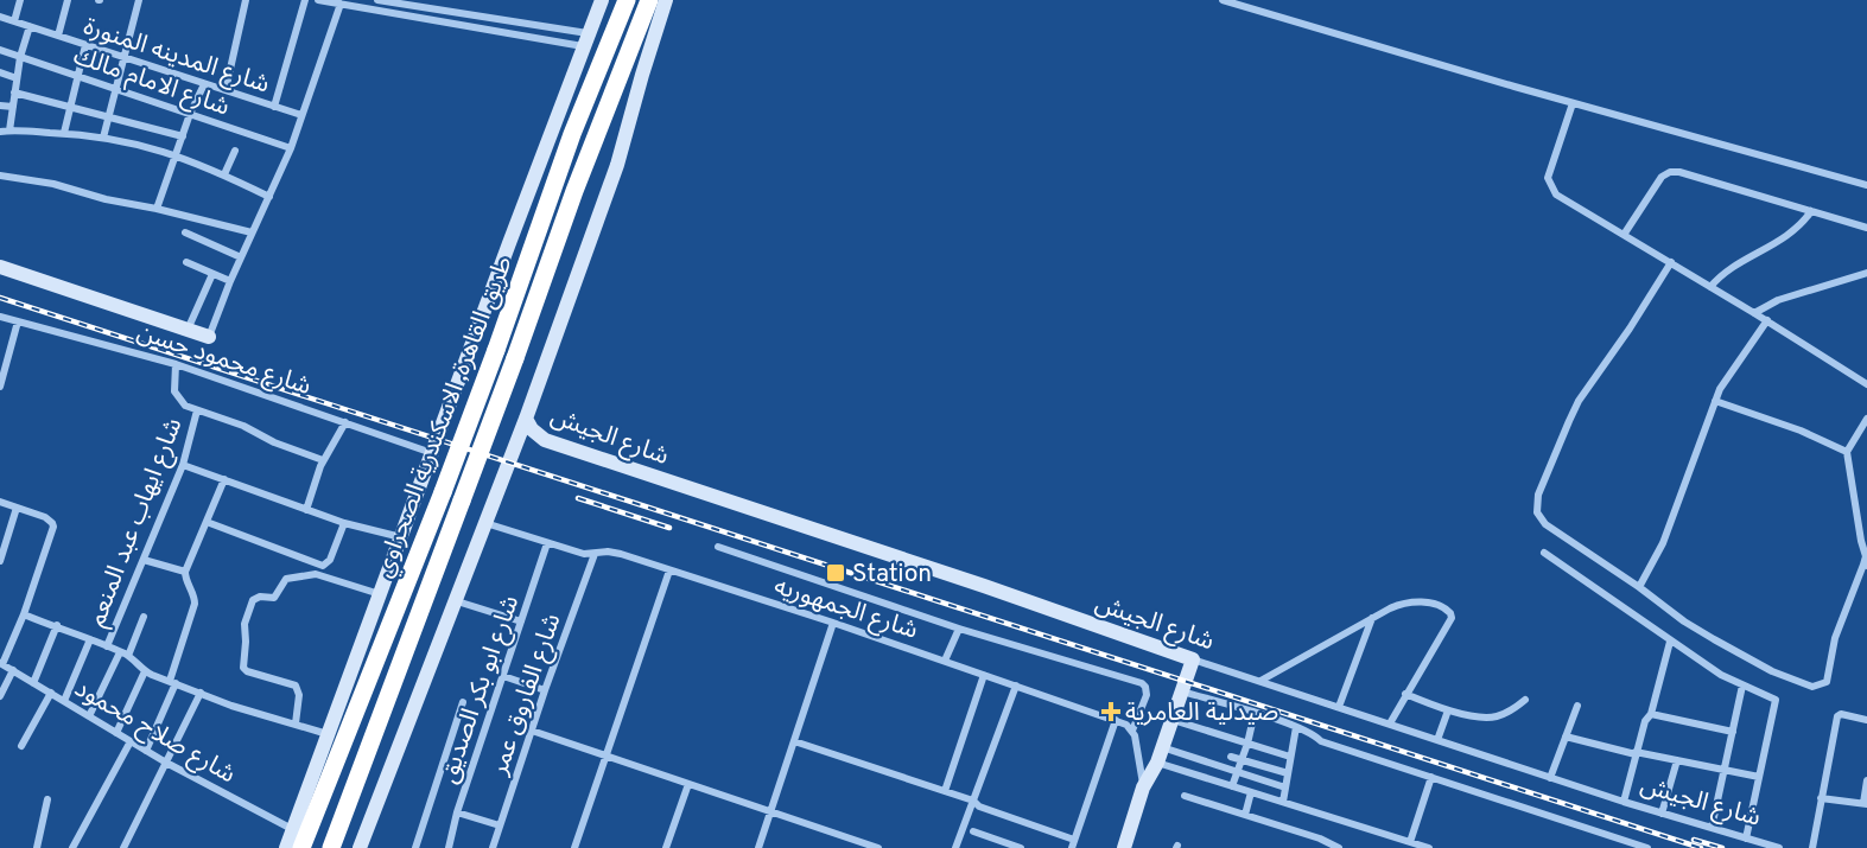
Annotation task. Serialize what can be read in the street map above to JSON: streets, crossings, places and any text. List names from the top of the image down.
{
  "streets": {
    "highway": ["طريق القاهرة, الاسكندرية الصحراوي"],
    "street": [
      "شارع المدينه المنورة",
      "شارع الامام مالك",
      "شارع محمود حسن",
      "شارع الجيش",
      "شارع ايهاب عبد المنعم",
      "شارع الجمهوريه",
      "شارع ابو بكر الصديق",
      "شارع الفاروق عمر",
      "شارع صلاح محمود"
    ]
  },
  "crossings": [
    ["شارع الجمهوريه", "شارع ابو بكر الصديق"],
    ["شارع الجمهوريه", "شارع الفاروق عمر"]
  ],
  "places": {
    "transit": ["Station"],
    "health": ["صيدلية العامرية"]
  }
}
